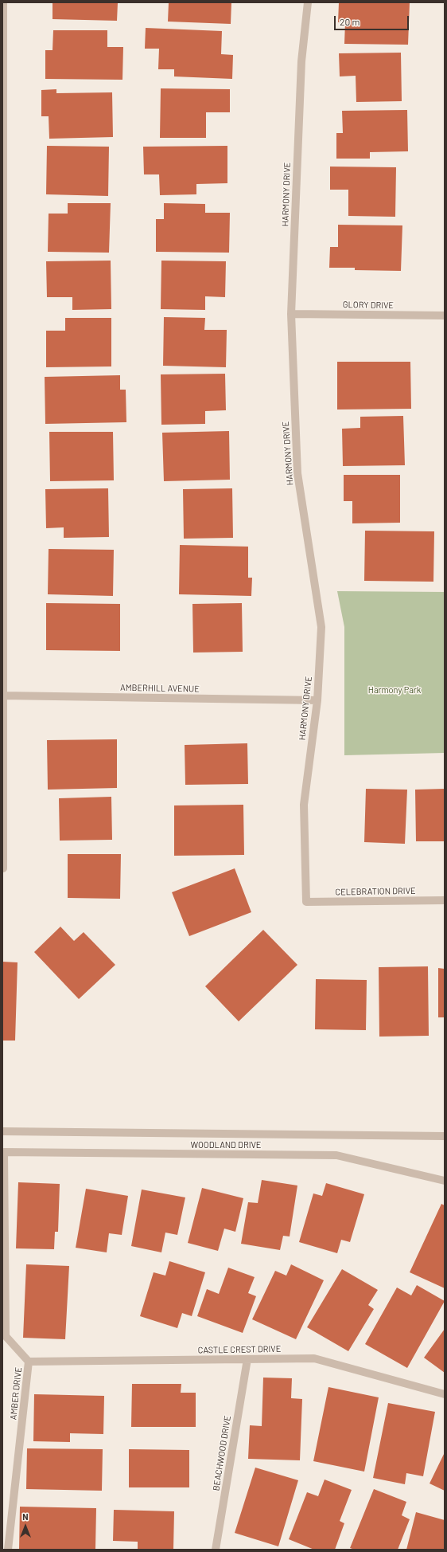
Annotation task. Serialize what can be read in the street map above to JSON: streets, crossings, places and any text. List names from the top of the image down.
{
  "streets": {
    "street": [
      "HARMONY DRIVE",
      "GLORY DRIVE",
      "AMBERHILL AVENUE",
      "CELEBRATION DRIVE",
      "WOODLAND DRIVE",
      "CASTLE CREST DRIVE",
      "AMBER DRIVE",
      "BEACHWOOD DRIVE"
    ]
  },
  "crossings": [
    ["HARMONY DRIVE", "GLORY DRIVE"],
    ["HARMONY DRIVE", "AMBERHILL AVENUE"],
    ["HARMONY DRIVE", "CELEBRATION DRIVE"],
    ["WOODLAND DRIVE", "AMBER DRIVE"],
    ["CASTLE CREST DRIVE", "AMBER DRIVE"],
    ["CASTLE CREST DRIVE", "BEACHWOOD DRIVE"]
  ],
  "parks": ["Harmony Park"],
  "scale_bar": "20 m",
  "north": "top"
}
